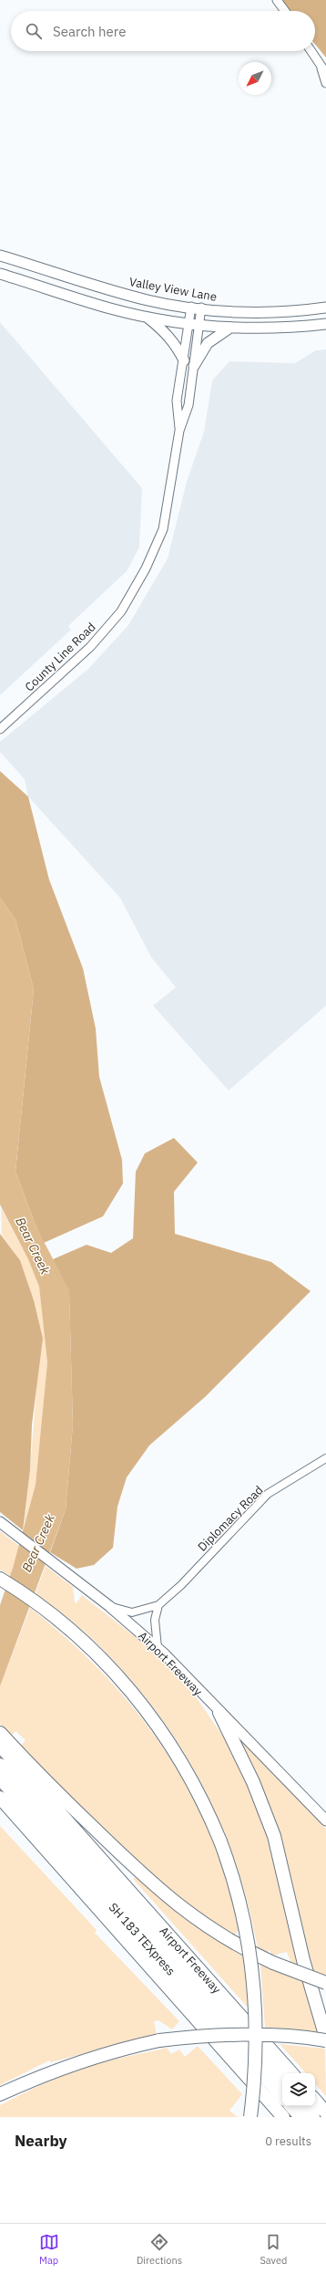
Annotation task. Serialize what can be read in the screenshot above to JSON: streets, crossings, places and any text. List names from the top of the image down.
{
  "streets": {
    "highway": ["Airport Freeway", "SH 183 TEXpress"],
    "main road": ["Valley View Lane"],
    "street": ["County Line Road", "Diplomacy Road"]
  },
  "crossings": [
    ["Valley View Lane", "County Line Road"],
    ["Diplomacy Road", "Airport Freeway"]
  ],
  "water": ["Bear Creek"],
  "north": "bottom left",
  "page": {
    "search": "Search here",
    "heading": ["Nearby", "0 results"],
    "nav": ["Map", "Directions", "Saved"]
  }
}
